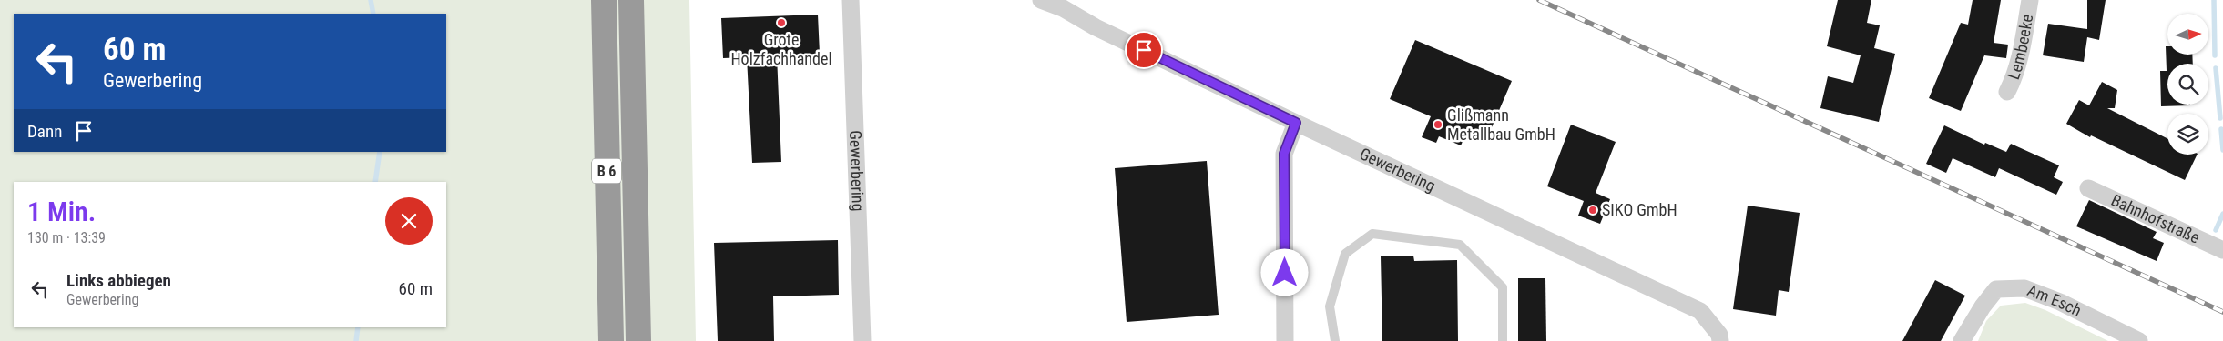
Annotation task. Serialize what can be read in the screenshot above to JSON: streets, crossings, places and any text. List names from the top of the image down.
{
  "streets": {
    "highway": ["B 6"],
    "street": [
      "Lembeeke",
      "Gewerbering",
      "Bahnhofstraße",
      "Am Esch"
    ]
  },
  "places": ["Grote Holzfachhandel", "Glißmann Metallbau GmbH", "SIKO GmbH"],
  "north": "right",
  "page": {
    "turn": ["60 m", "Gewerbering"],
    "then": "Dann",
    "heading": ["1 Min.", "130 m · 13:39"],
    "list": [
      {
        "name": "Links abbiegen",
        "note": "Gewerbering",
        "value": "60 m"
      }
    ]
  }
}
